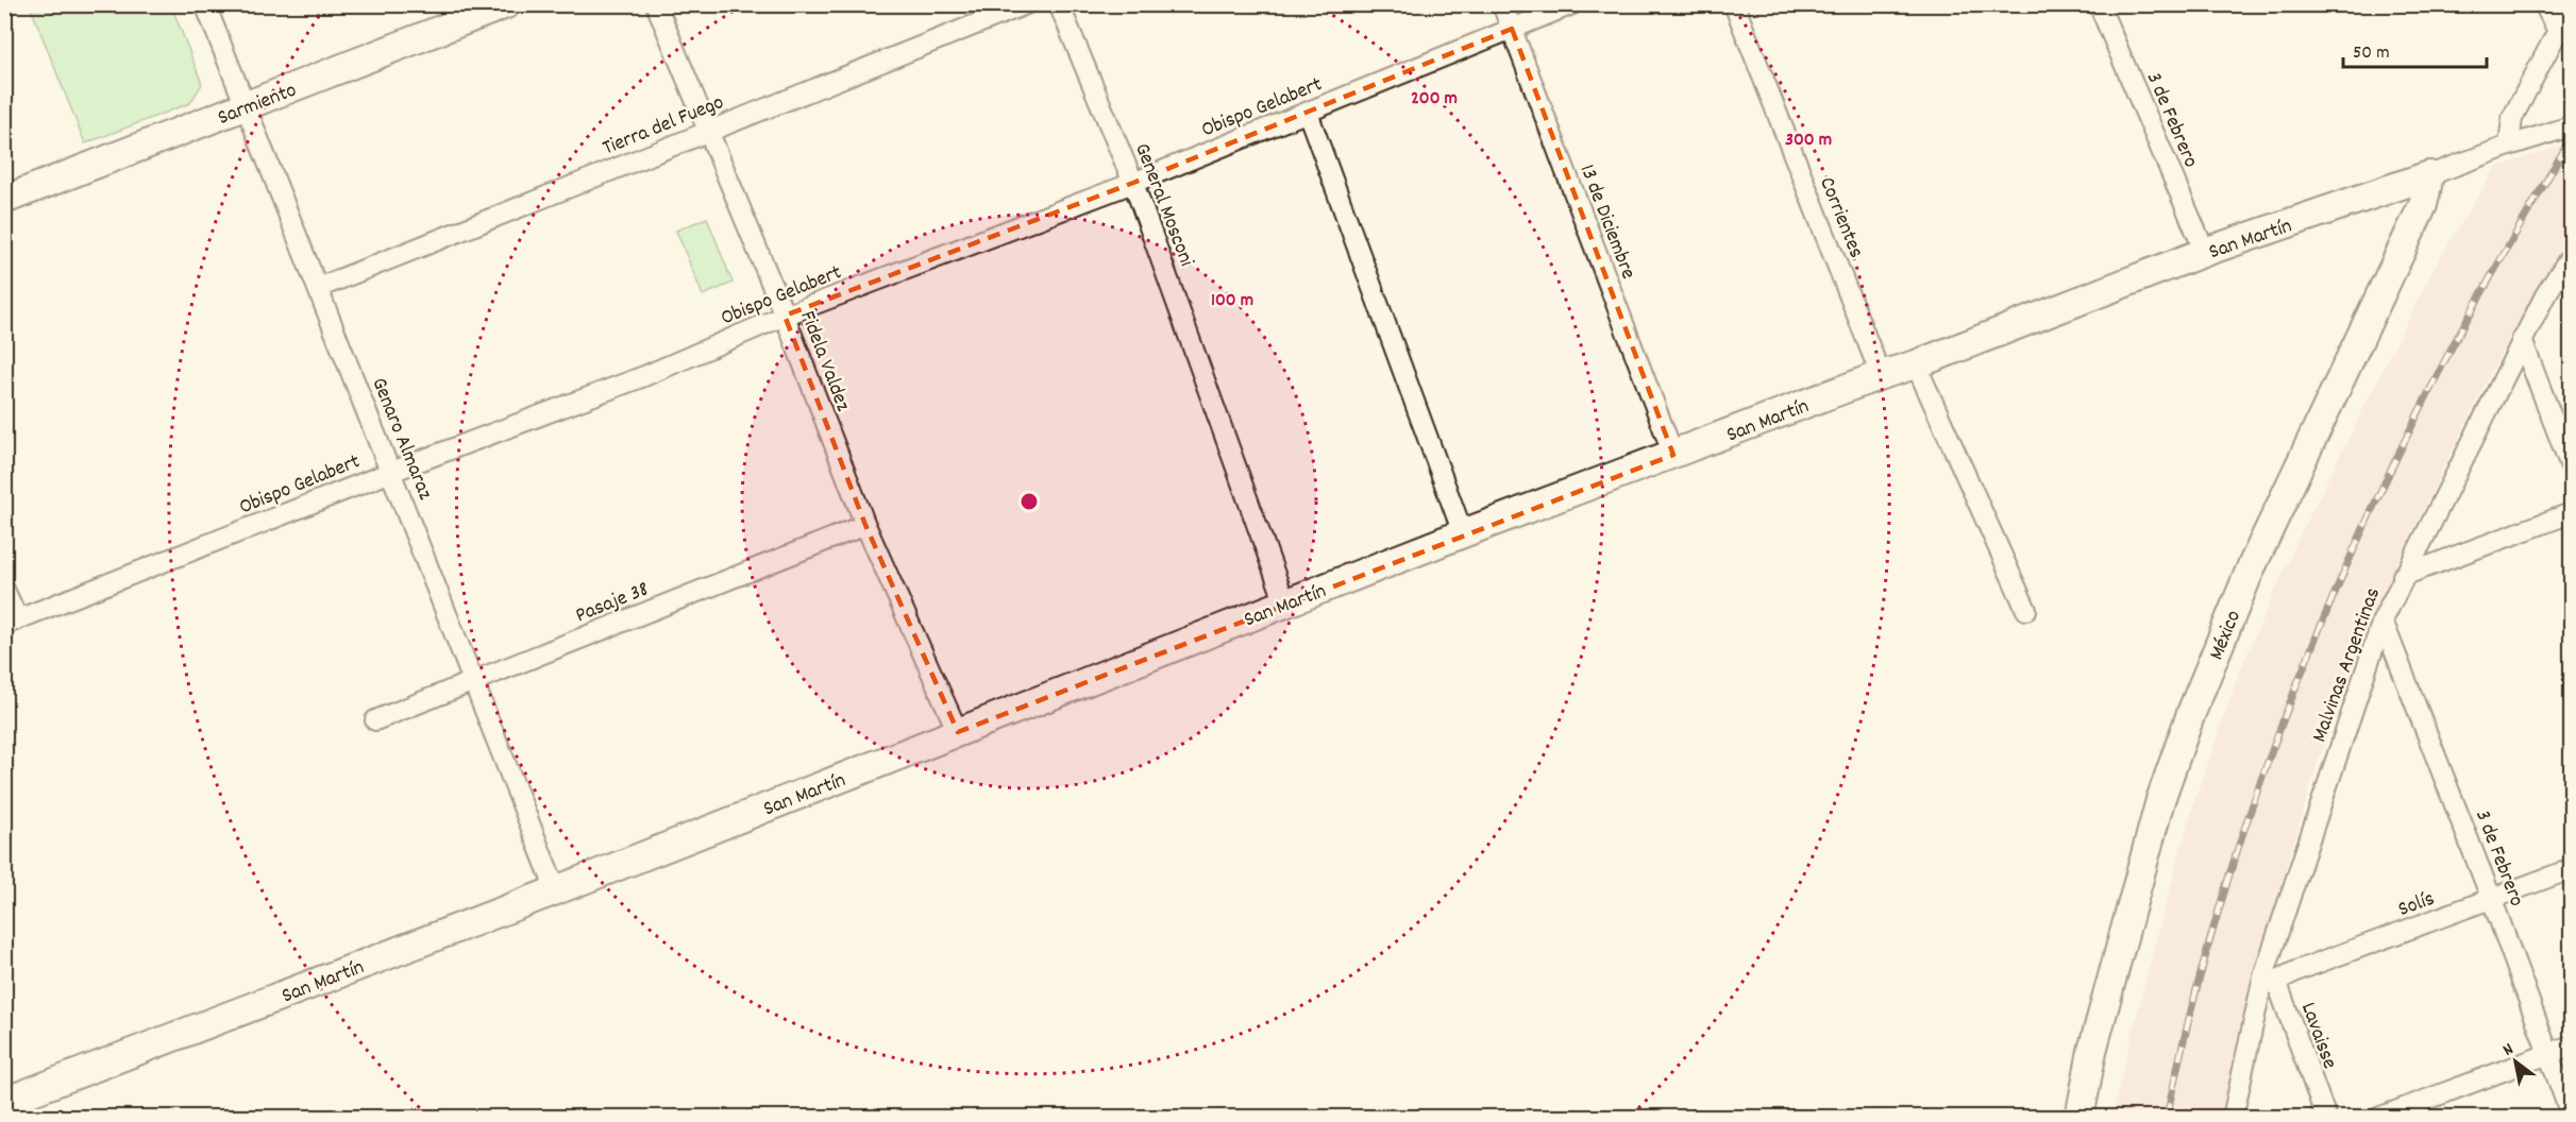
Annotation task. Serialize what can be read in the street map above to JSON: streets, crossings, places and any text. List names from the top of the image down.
{
  "streets": {
    "street": [
      "Sarmiento",
      "Obispo Gelabert",
      "3 de Febrero",
      "Tierra del Fuego",
      "General Mosconi",
      "Corrientes",
      "13 de Diciembre",
      "San Martín",
      "Fidela Valdez",
      "Genaro Almaraz",
      "Pasaje 38",
      "México",
      "Malvinas Argentinas",
      "Solís",
      "Lavaisse"
    ]
  },
  "crossings": [
    ["Sarmiento", "Genaro Almaraz"],
    ["Obispo Gelabert", "General Mosconi"],
    ["Obispo Gelabert", "13 de Diciembre"],
    ["Obispo Gelabert", "Fidela Valdez"],
    ["Obispo Gelabert", "Genaro Almaraz"],
    ["3 de Febrero", "San Martín"],
    ["3 de Febrero", "Malvinas Argentinas"],
    ["3 de Febrero", "Solís"],
    ["Tierra del Fuego", "Fidela Valdez"],
    ["Tierra del Fuego", "Genaro Almaraz"],
    ["General Mosconi", "San Martín"],
    ["Corrientes", "San Martín"],
    ["13 de Diciembre", "San Martín"],
    ["San Martín", "Fidela Valdez"],
    ["San Martín", "Genaro Almaraz"],
    ["San Martín", "México"],
    ["Fidela Valdez", "Pasaje 38"],
    ["Genaro Almaraz", "Pasaje 38"],
    ["Malvinas Argentinas", "Solís"],
    ["Malvinas Argentinas", "Lavaisse"],
    ["Solís", "Lavaisse"]
  ],
  "scale_bar": "50 m",
  "north": "top left",
  "rings": ["200 m", "300 m", "100 m"]
}
